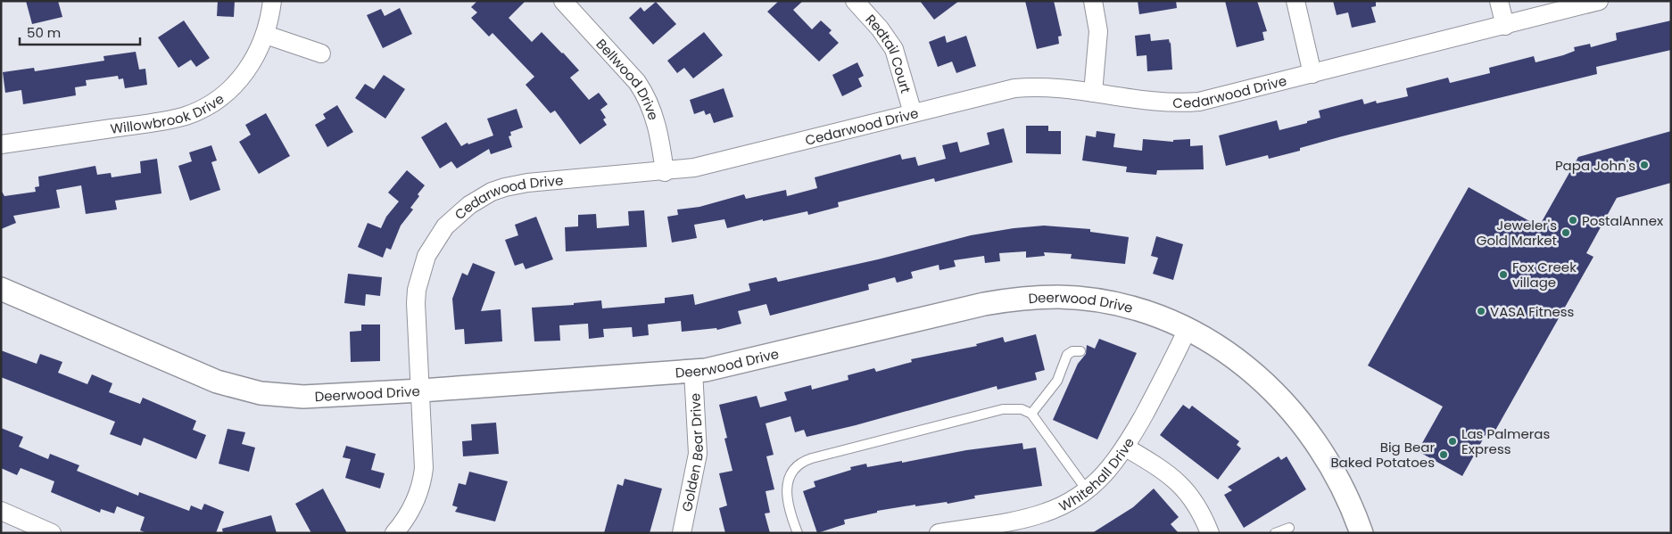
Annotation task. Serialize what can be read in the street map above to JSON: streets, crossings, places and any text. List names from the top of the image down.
{
  "streets": {
    "street": [
      "Redtail Court",
      "Bellwood Drive",
      "Cedarwood Drive",
      "Willowbrook Drive",
      "Deerwood Drive",
      "Golden Bear Drive",
      "Whitehall Drive"
    ]
  },
  "crossings": [
    ["Redtail Court", "Cedarwood Drive"],
    ["Bellwood Drive", "Cedarwood Drive"],
    ["Cedarwood Drive", "Deerwood Drive"],
    ["Deerwood Drive", "Golden Bear Drive"],
    ["Deerwood Drive", "Whitehall Drive"]
  ],
  "places": [
    "Papa John's",
    "PostalAnnex",
    "Jeweler's Gold Market",
    "Fox Creek village",
    "VASA Fitness",
    "Las Palmeras Express",
    "Big Bear Baked Potatoes"
  ],
  "scale_bar": "50 m"
}
